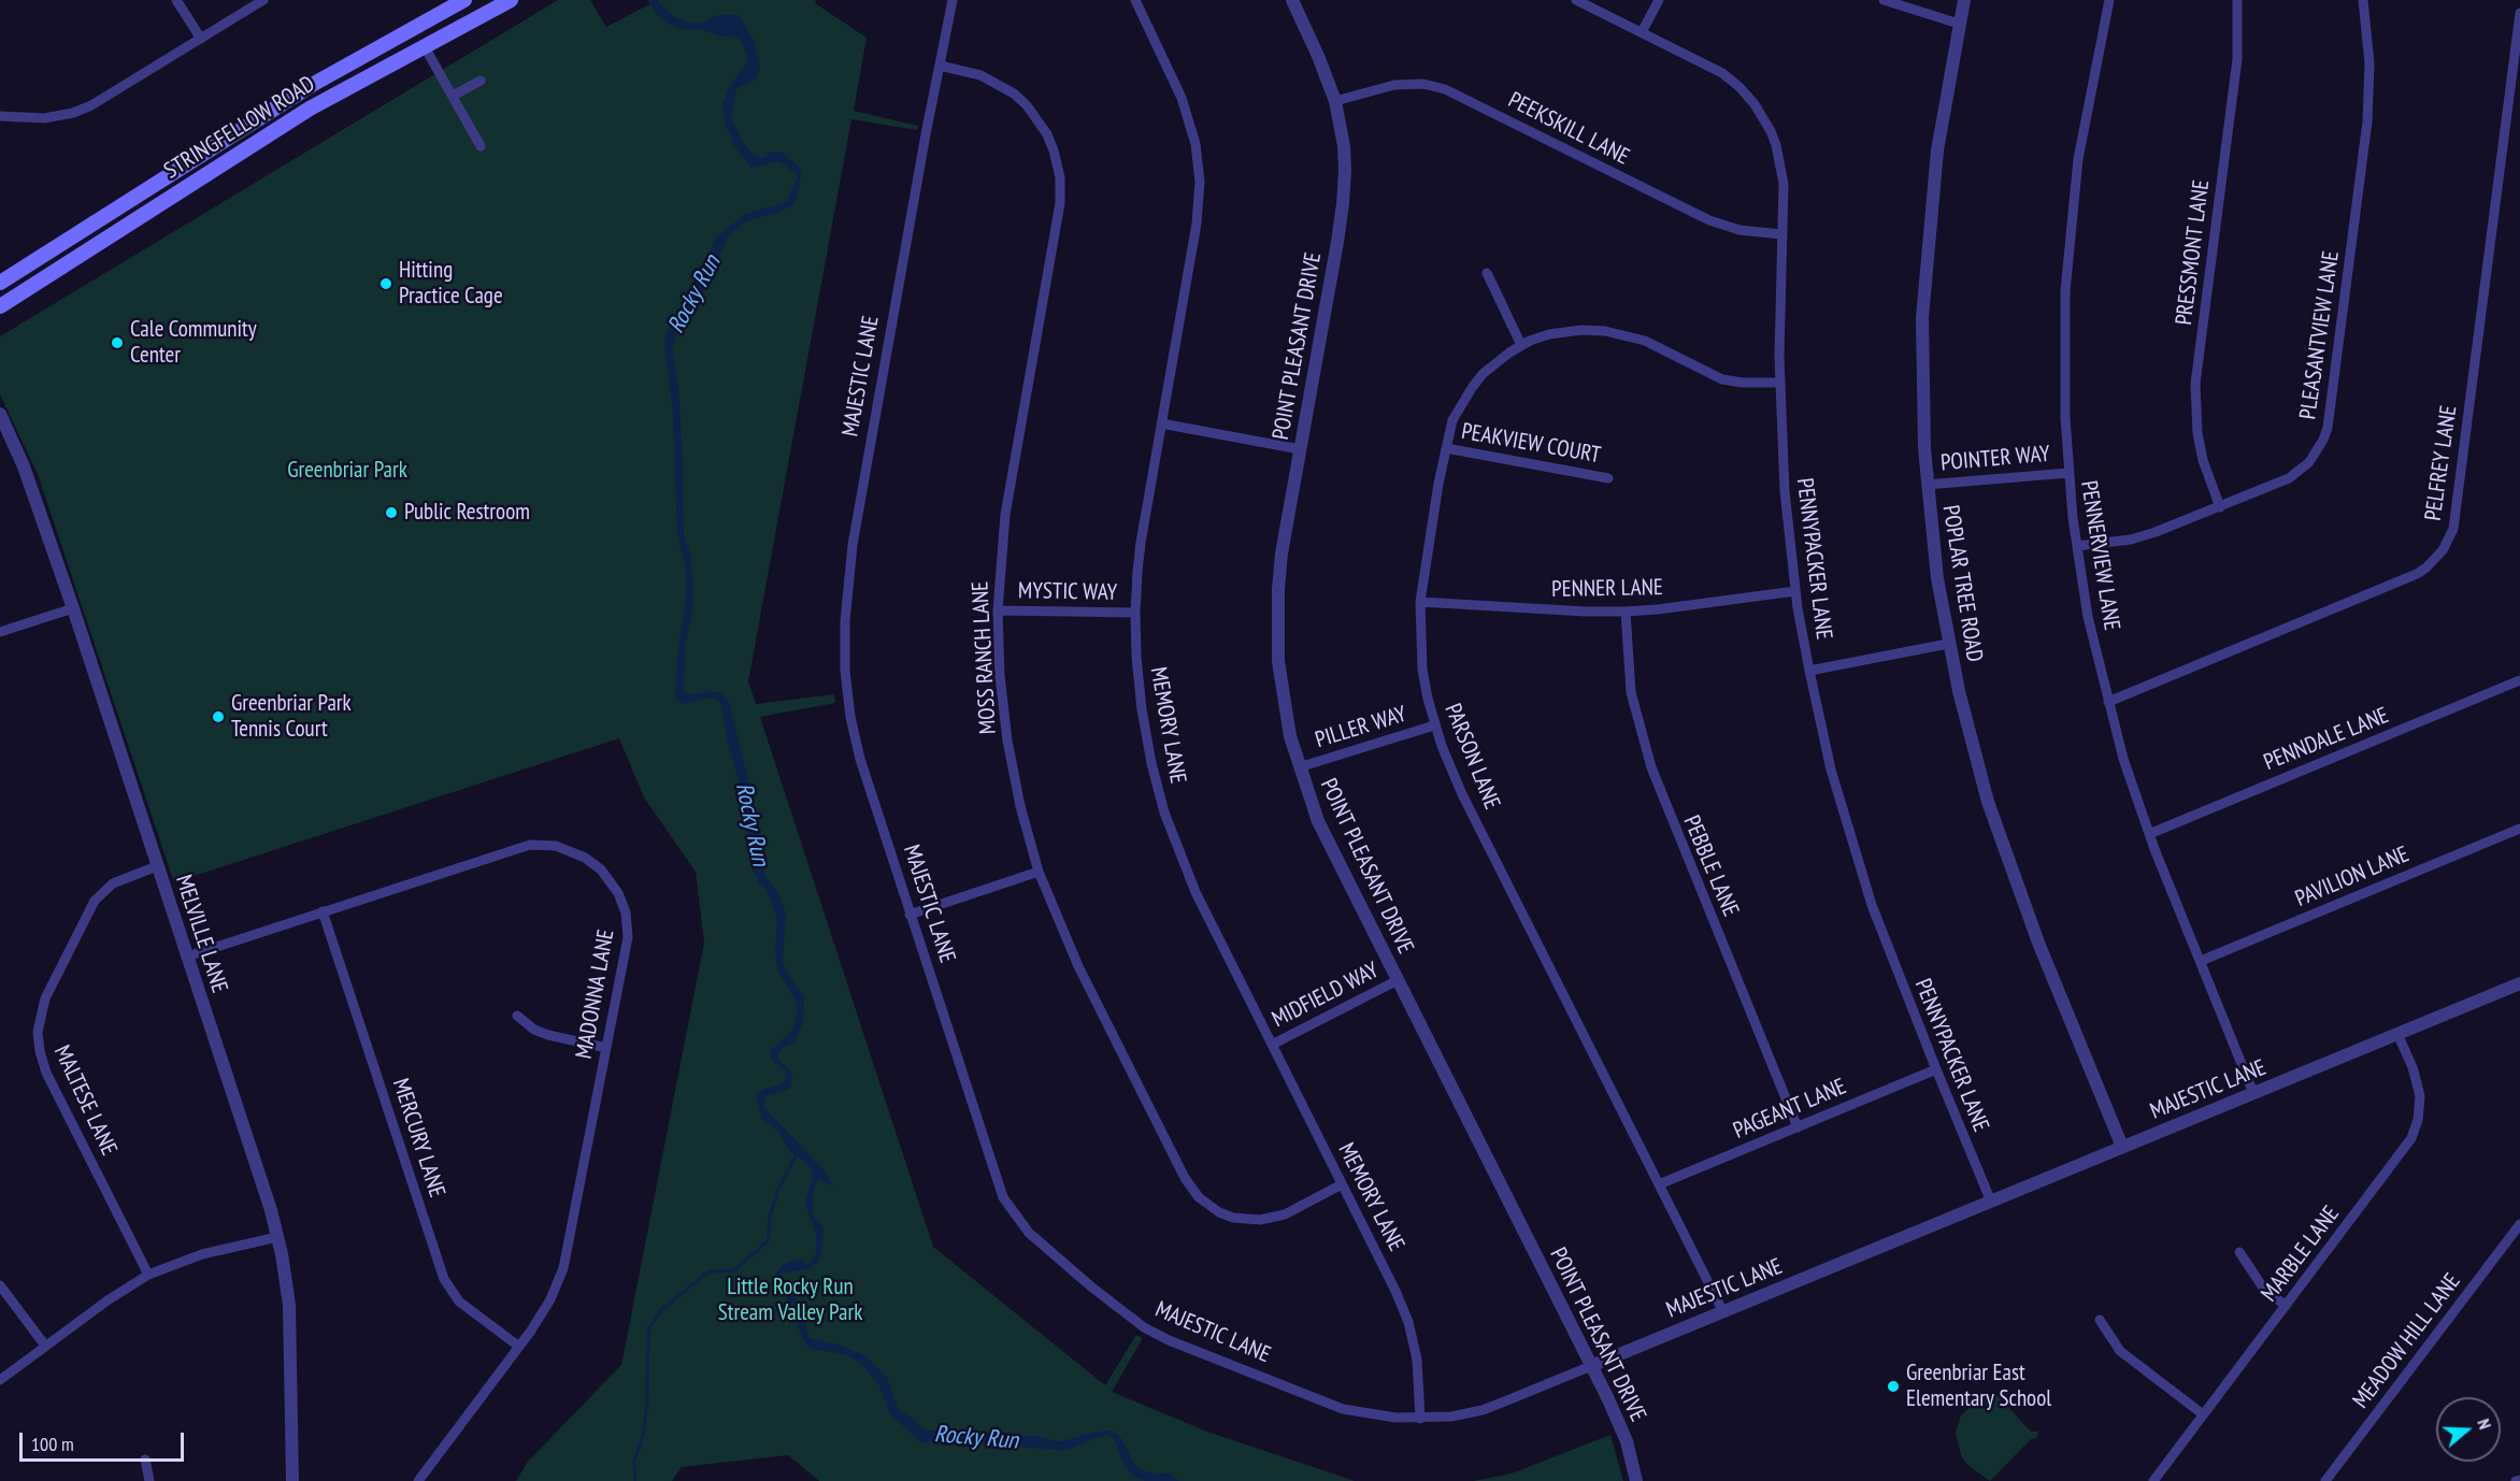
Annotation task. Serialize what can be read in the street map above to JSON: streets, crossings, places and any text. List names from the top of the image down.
{
  "streets": {
    "main road": ["STRINGFELLOW ROAD"],
    "street": [
      "PEEKSKILL LANE",
      "PRESSMONT LANE",
      "PLEASANTVIEW LANE",
      "POINT PLEASANT DRIVE",
      "MAJESTIC LANE",
      "PEAKVIEW COURT",
      "POINTER WAY",
      "PELFREY LANE",
      "PENNERVIEW LANE",
      "PENNYPACKER LANE",
      "POPLAR TREE ROAD",
      "PENNER LANE",
      "MYSTIC WAY",
      "MOSS RANCH LANE",
      "MEMORY LANE",
      "PILLER WAY",
      "PENNDALE LANE",
      "PARSON LANE",
      "PEBBLE LANE",
      "PAVILION LANE",
      "MELVILLE LANE",
      "MADONNA LANE",
      "MIDFIELD WAY",
      "MALTESE LANE",
      "PAGEANT LANE",
      "MERCURY LANE",
      "MARBLE LANE",
      "MEADOW HILL LANE"
    ]
  },
  "crossings": [
    ["PEEKSKILL LANE", "POINT PLEASANT DRIVE"],
    ["PEEKSKILL LANE", "PENNYPACKER LANE"],
    ["PRESSMONT LANE", "PLEASANTVIEW LANE"],
    ["PLEASANTVIEW LANE", "PENNERVIEW LANE"],
    ["POINT PLEASANT DRIVE", "MAJESTIC LANE"],
    ["POINT PLEASANT DRIVE", "PILLER WAY"],
    ["POINT PLEASANT DRIVE", "MIDFIELD WAY"],
    ["MAJESTIC LANE", "PENNERVIEW LANE"],
    ["MAJESTIC LANE", "PENNYPACKER LANE"],
    ["MAJESTIC LANE", "POPLAR TREE ROAD"],
    ["MAJESTIC LANE", "MOSS RANCH LANE"],
    ["MAJESTIC LANE", "MEMORY LANE"],
    ["MAJESTIC LANE", "PARSON LANE"],
    ["MAJESTIC LANE", "MARBLE LANE"],
    ["PEAKVIEW COURT", "PARSON LANE"],
    ["POINTER WAY", "PENNERVIEW LANE"],
    ["POINTER WAY", "POPLAR TREE ROAD"],
    ["PELFREY LANE", "PENNERVIEW LANE"],
    ["PENNERVIEW LANE", "PENNDALE LANE"],
    ["PENNERVIEW LANE", "PAVILION LANE"],
    ["PENNYPACKER LANE", "PENNER LANE"],
    ["PENNYPACKER LANE", "PARSON LANE"],
    ["PENNYPACKER LANE", "PAGEANT LANE"],
    ["PENNER LANE", "PARSON LANE"],
    ["PENNER LANE", "PEBBLE LANE"],
    ["MYSTIC WAY", "MOSS RANCH LANE"],
    ["MYSTIC WAY", "MEMORY LANE"],
    ["MOSS RANCH LANE", "MEMORY LANE"],
    ["MEMORY LANE", "MIDFIELD WAY"],
    ["PILLER WAY", "PARSON LANE"],
    ["PARSON LANE", "PAGEANT LANE"],
    ["PEBBLE LANE", "PAGEANT LANE"],
    ["MELVILLE LANE", "MADONNA LANE"],
    ["MELVILLE LANE", "MALTESE LANE"],
    ["MADONNA LANE", "MERCURY LANE"]
  ],
  "water": ["Rocky Run"],
  "parks": ["Greenbriar Park", "Little Rocky Run Stream Valley Park"],
  "places": [
    "Hitting Practice Cage",
    "Cale Community Center",
    "Public Restroom",
    "Greenbriar Park Tennis Court",
    "Greenbriar East Elementary School"
  ],
  "scale_bar": "100 m",
  "north": "right"
}
